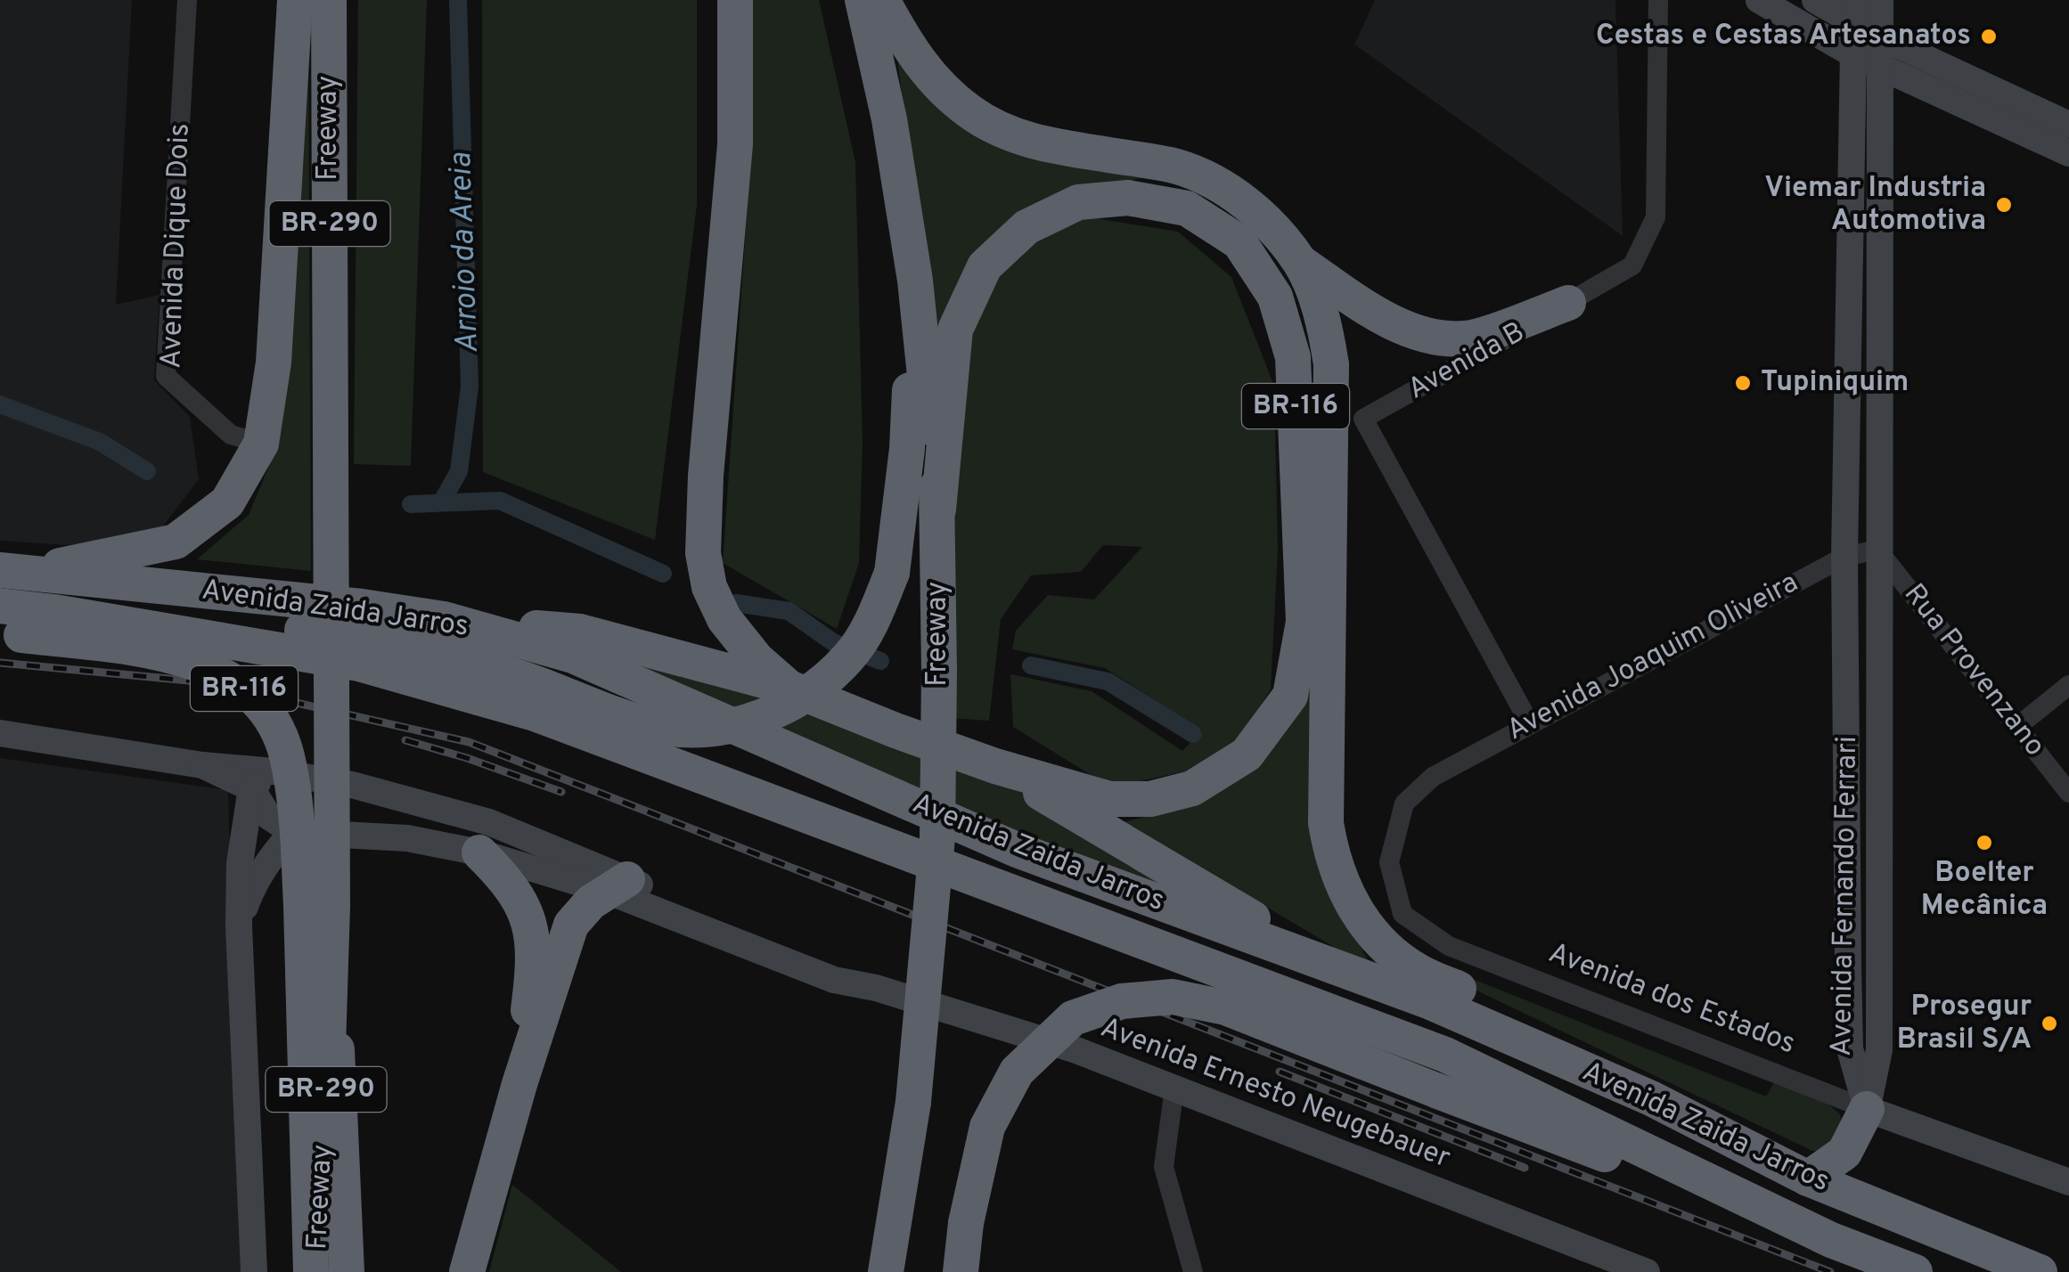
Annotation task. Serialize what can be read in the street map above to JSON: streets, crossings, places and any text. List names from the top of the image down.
{
  "streets": {
    "highway": [
      "Freeway",
      "BR-290",
      "BR-116",
      "Avenida Zaida Jarros"
    ],
    "street": [
      "Avenida Dique Dois",
      "Avenida B",
      "Avenida Joaquim Oliveira",
      "Rua Provenzano",
      "Avenida Fernando Ferrari",
      "Avenida dos Estados",
      "Avenida Ernesto Neugebauer"
    ]
  },
  "crossings": [
    ["Freeway", "BR-116"],
    ["Avenida B", "Avenida Joaquim Oliveira"],
    ["BR-116", "Avenida Zaida Jarros"],
    ["Avenida Joaquim Oliveira", "Rua Provenzano"],
    ["Avenida Joaquim Oliveira", "Avenida Fernando Ferrari"],
    ["Avenida Joaquim Oliveira", "Avenida dos Estados"],
    ["Rua Provenzano", "Avenida Fernando Ferrari"],
    ["Avenida Fernando Ferrari", "Avenida dos Estados"]
  ],
  "water": ["Arroio da Areia"],
  "places": [
    "Cestas e Cestas Artesanatos",
    "Viemar Industria Automotiva",
    "Tupiniquim",
    "Boelter Mecânica",
    "Prosegur Brasil S/A"
  ]
}
